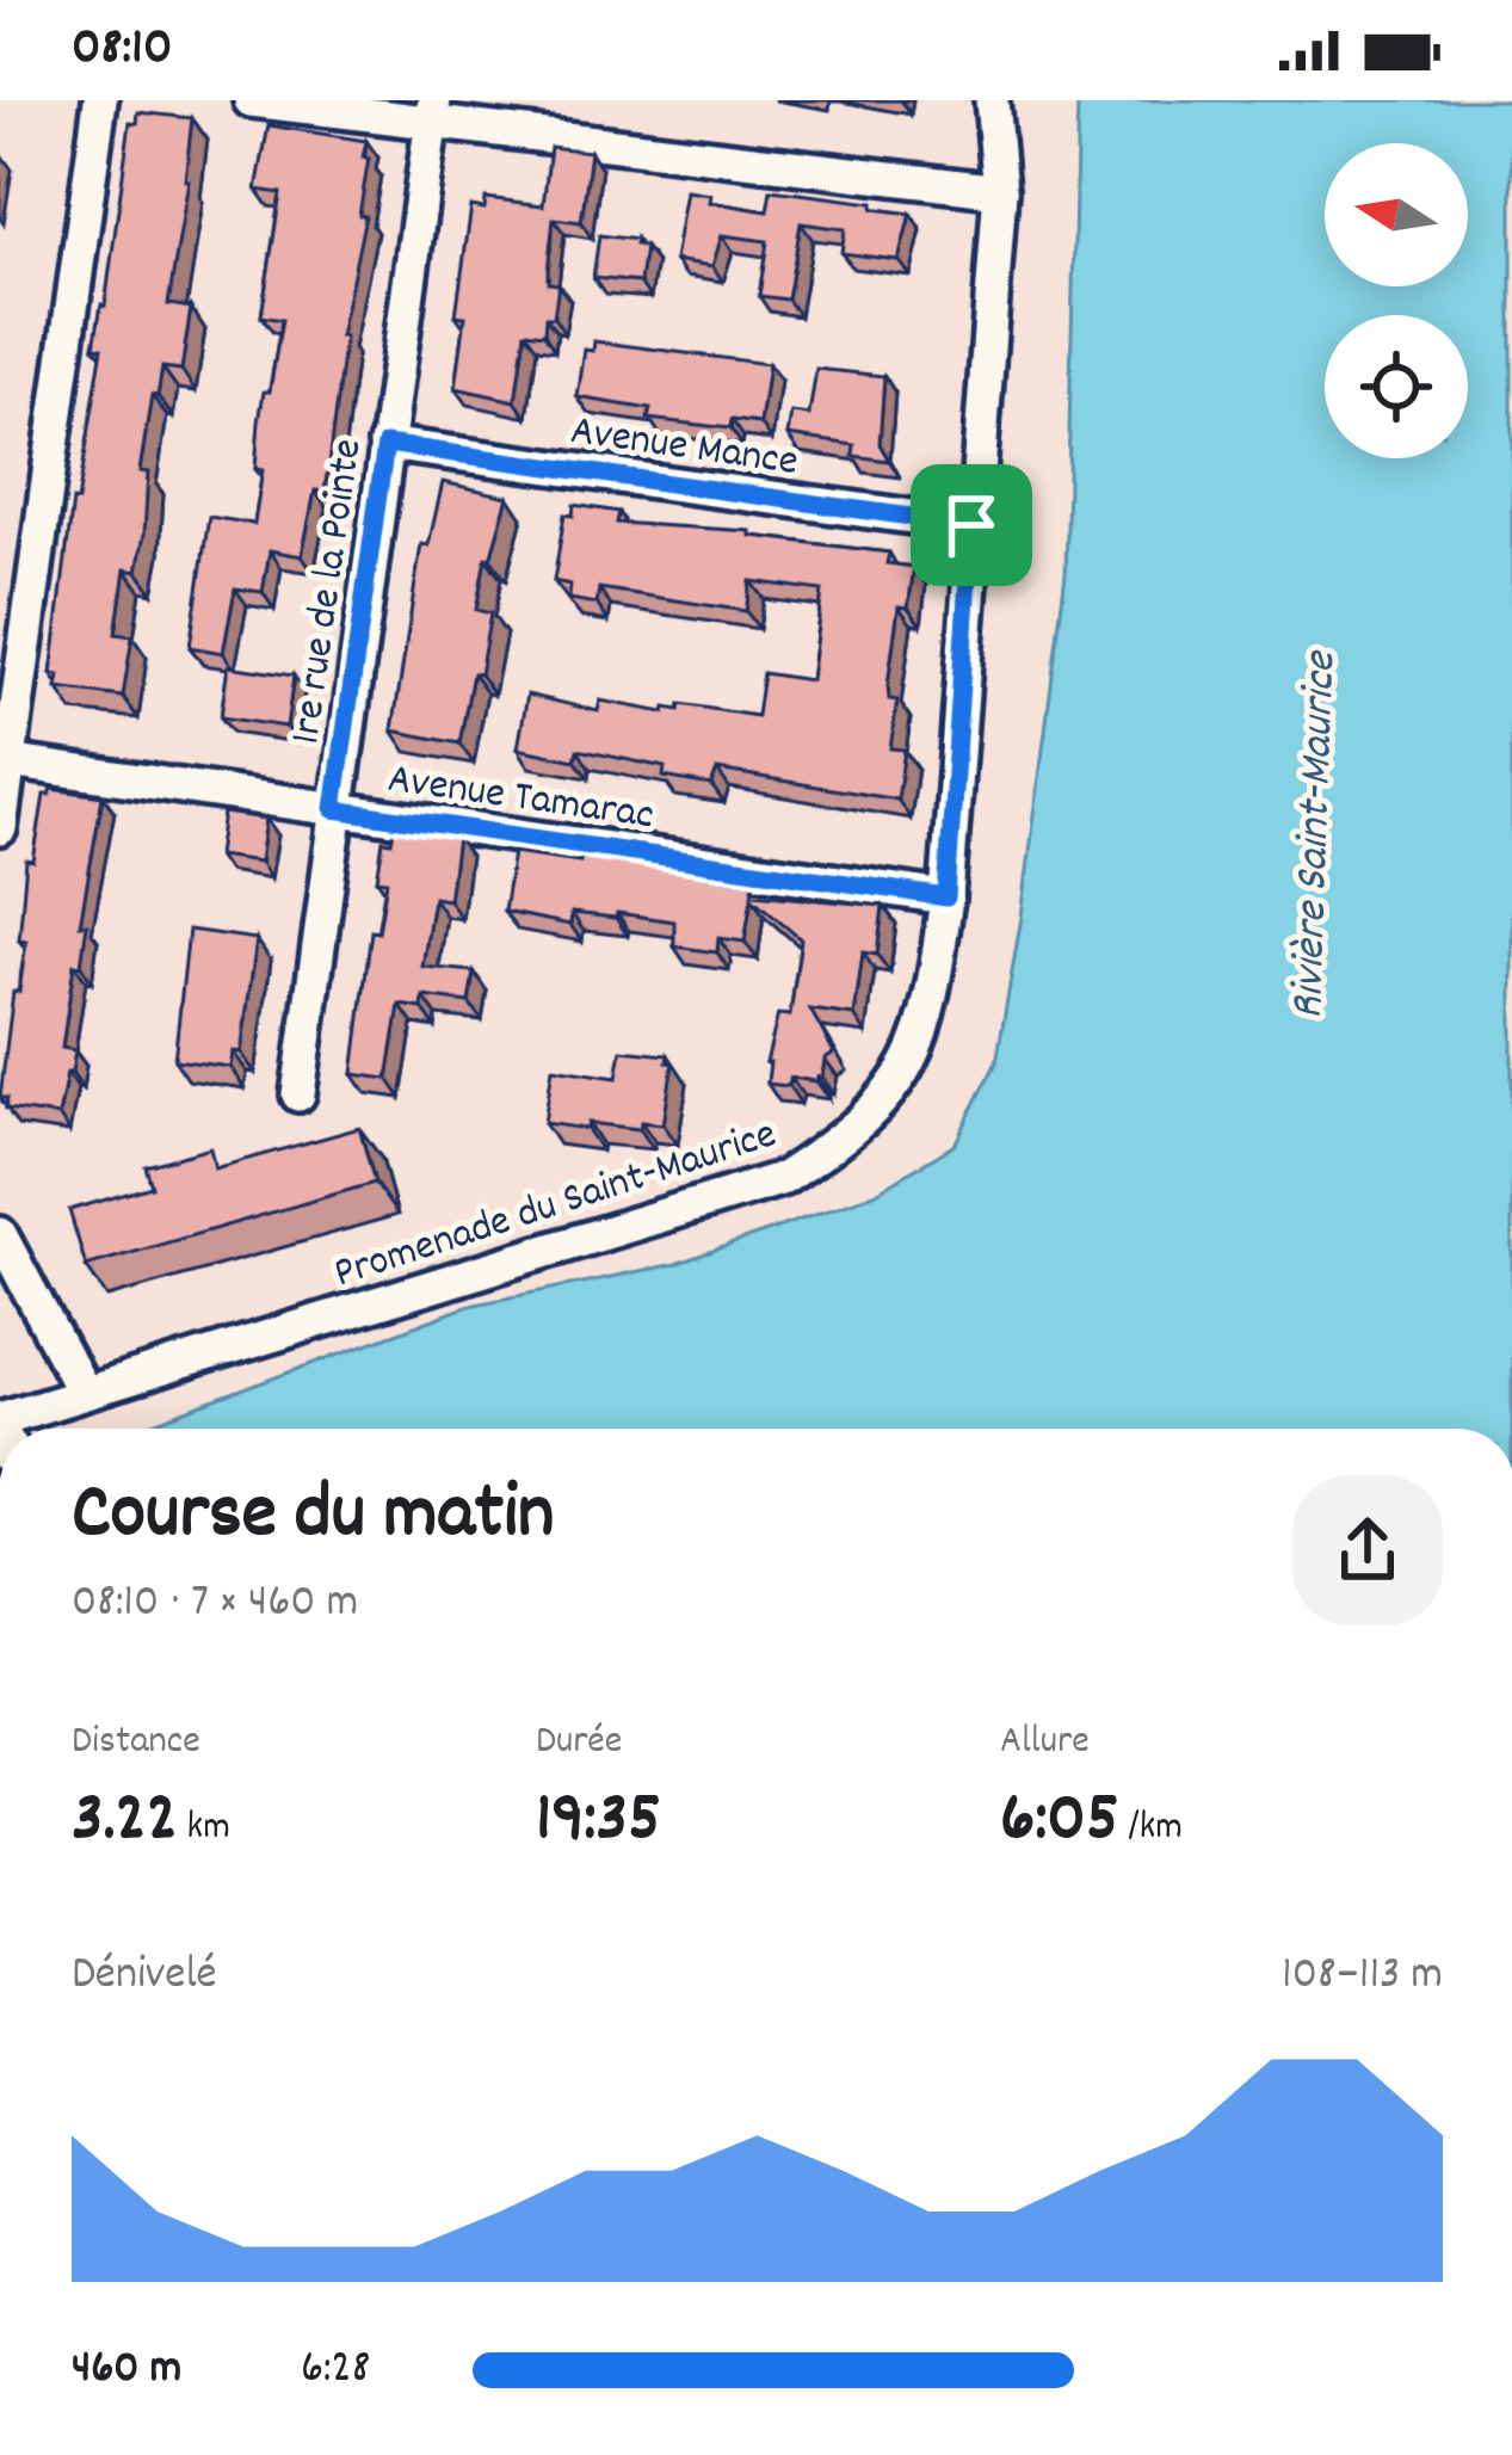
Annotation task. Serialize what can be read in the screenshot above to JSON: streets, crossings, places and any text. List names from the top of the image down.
{
  "streets": {
    "street": [
      "Avenue Mance",
      "1re rue de la Pointe",
      "Avenue Tamarac",
      "Promenade du Saint-Maurice"
    ]
  },
  "crossings": [
    ["Avenue Mance", "1re rue de la Pointe"],
    ["Avenue Mance", "Promenade du Saint-Maurice"],
    ["1re rue de la Pointe", "Avenue Tamarac"],
    ["Avenue Tamarac", "Promenade du Saint-Maurice"]
  ],
  "water": ["Rivière Saint-Maurice"],
  "north": "left",
  "page": {
    "status": "08:10",
    "heading": ["Course du matin", "08:10 · 7 × 460 m"],
    "stats": [
      ["Distance", "3.22 km"],
      ["Durée", "19:35"],
      ["Allure", "6:05 /km"]
    ],
    "chart": ["Dénivelé", "108–113 m"],
    "list": [
      {
        "name": "460 m",
        "note": "6:28"
      }
    ]
  }
}
